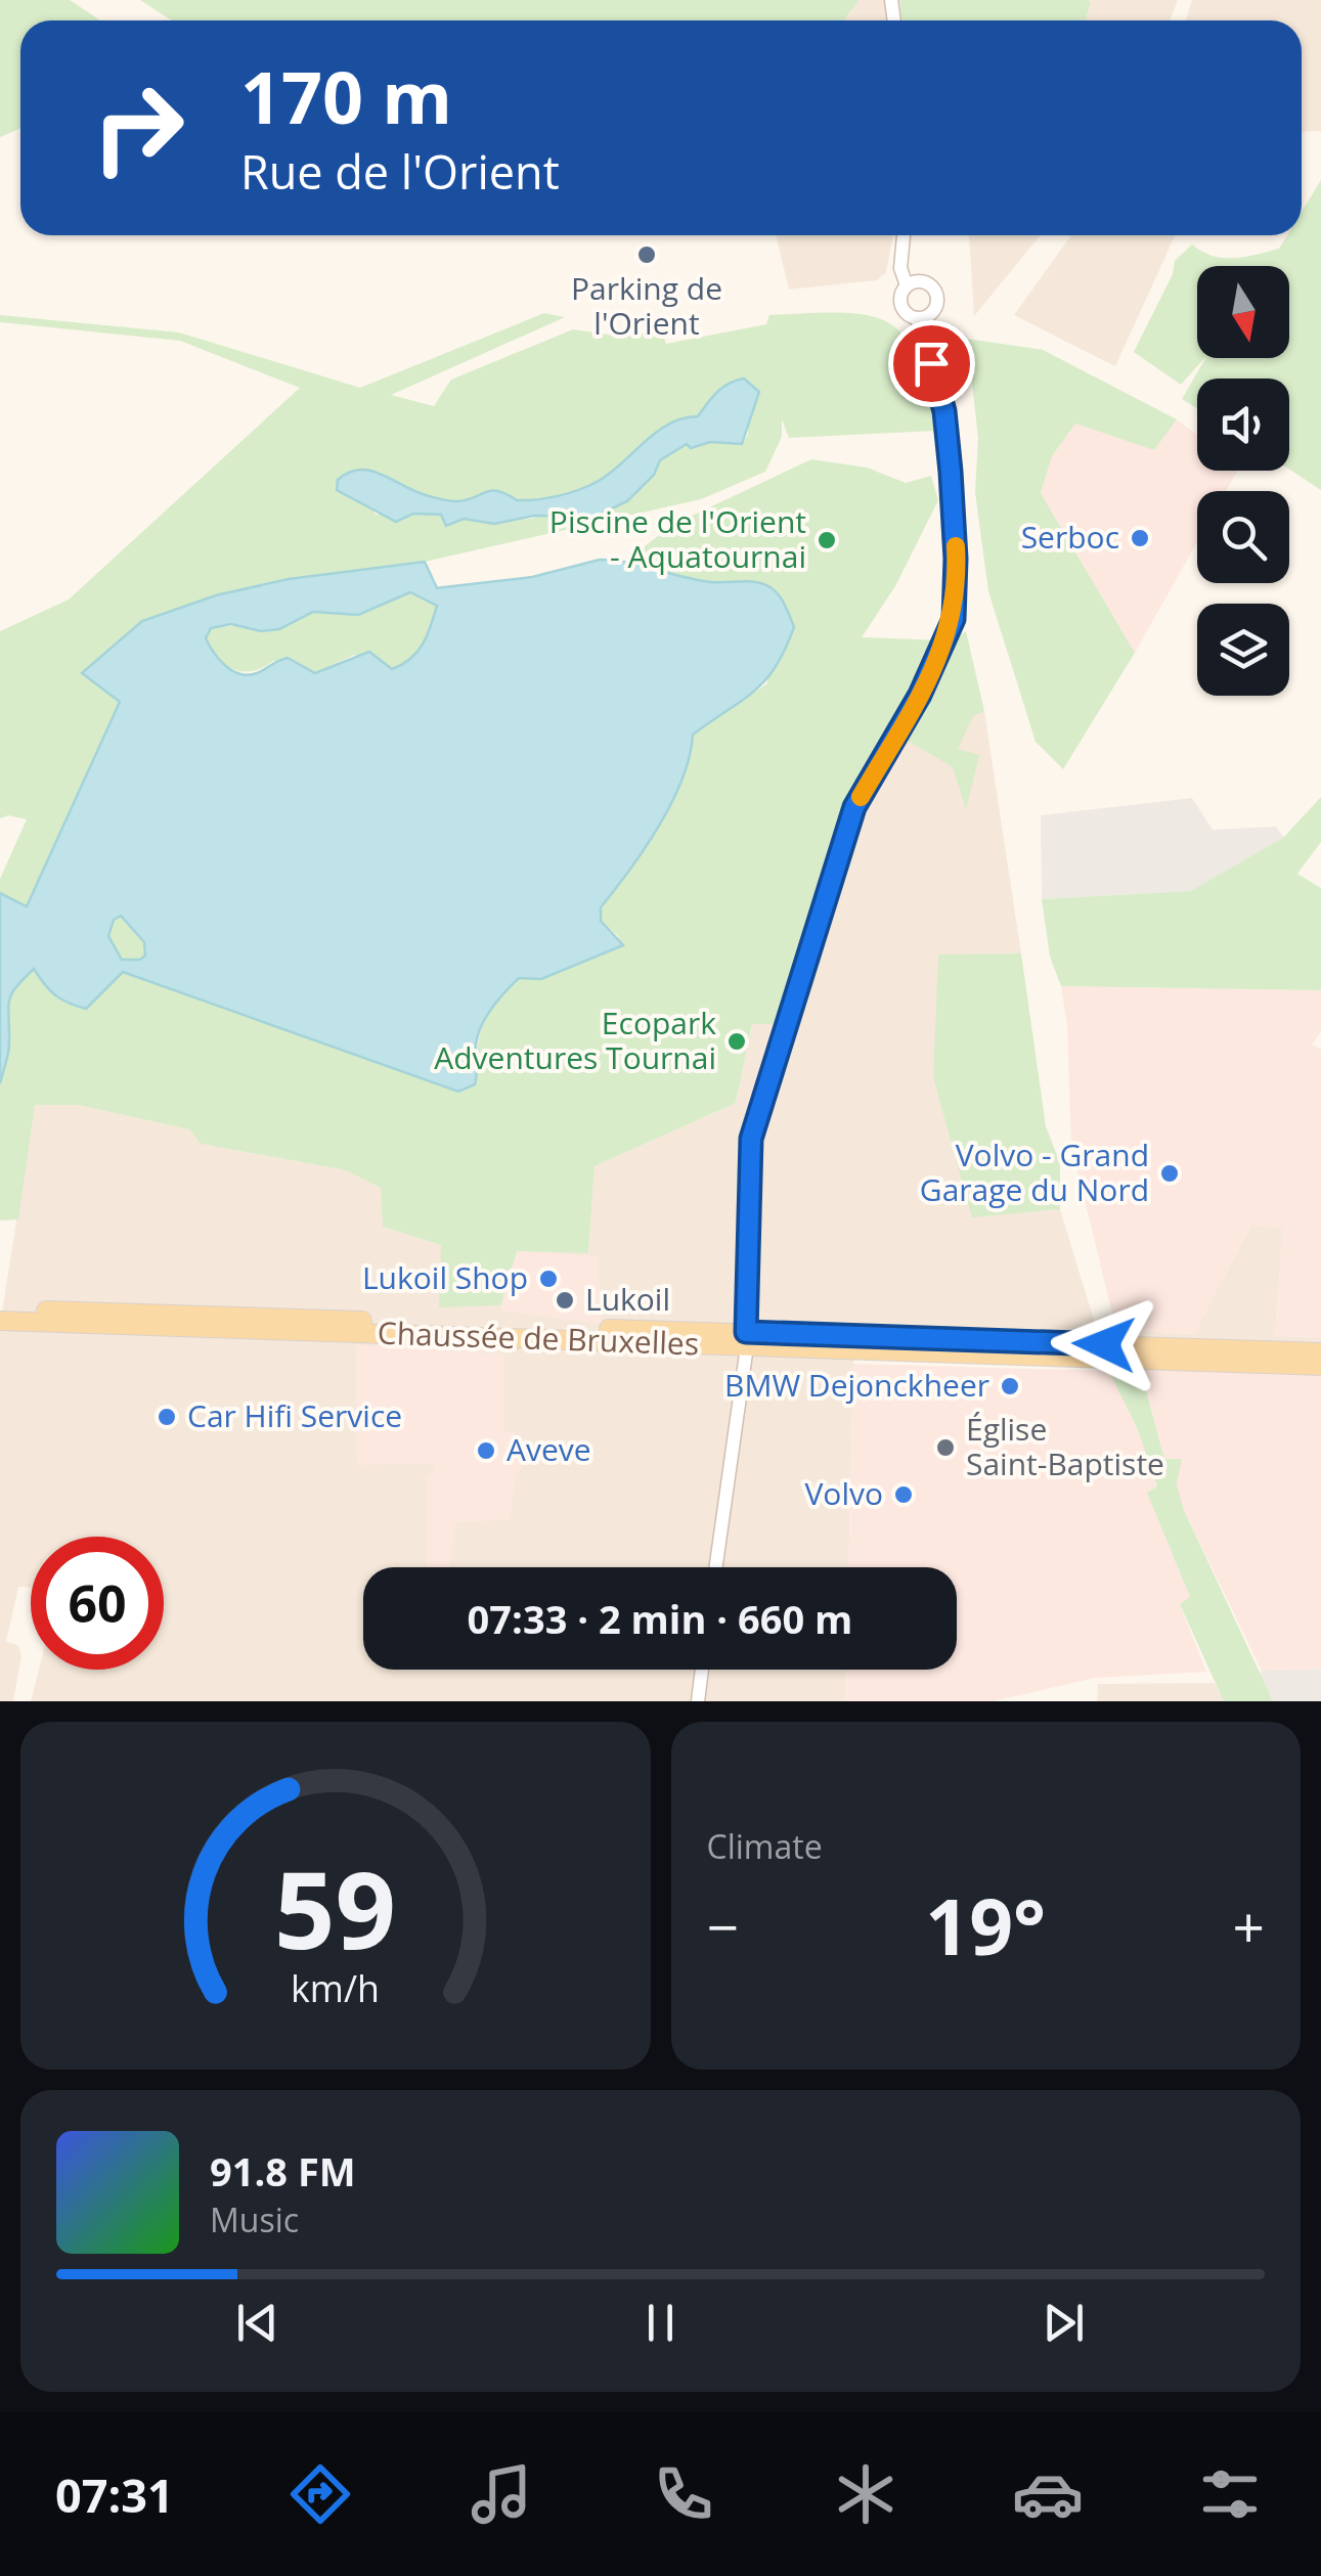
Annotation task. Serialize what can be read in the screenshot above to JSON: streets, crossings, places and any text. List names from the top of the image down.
{
  "streets": {
    "main road": ["Chaussée de Bruxelles"]
  },
  "places": [
    "Parking de l'Orient",
    "Serboc",
    "Piscine de l'Orient - Aquatournai",
    "Ecopark Adventures Tournai",
    "Volvo - Grand Garage du Nord",
    "Lukoil Shop",
    "Lukoil",
    "BMW Dejonckheer",
    "Car Hifi Service",
    "Église Saint-Baptiste",
    "Aveve",
    "Volvo"
  ],
  "north": "bottom",
  "page": {
    "turn": ["170 m", "Rue de l'Orient"],
    "limit": "60",
    "trip": "07:33 · 2 min · 660 m",
    "tile": "Climate",
    "heat": ["−", "19°", "+"],
    "song": ["91.8 FM", "Music"],
    "tabs": "07:31",
    "gauge": ["59", "km/h"]
  }
}
